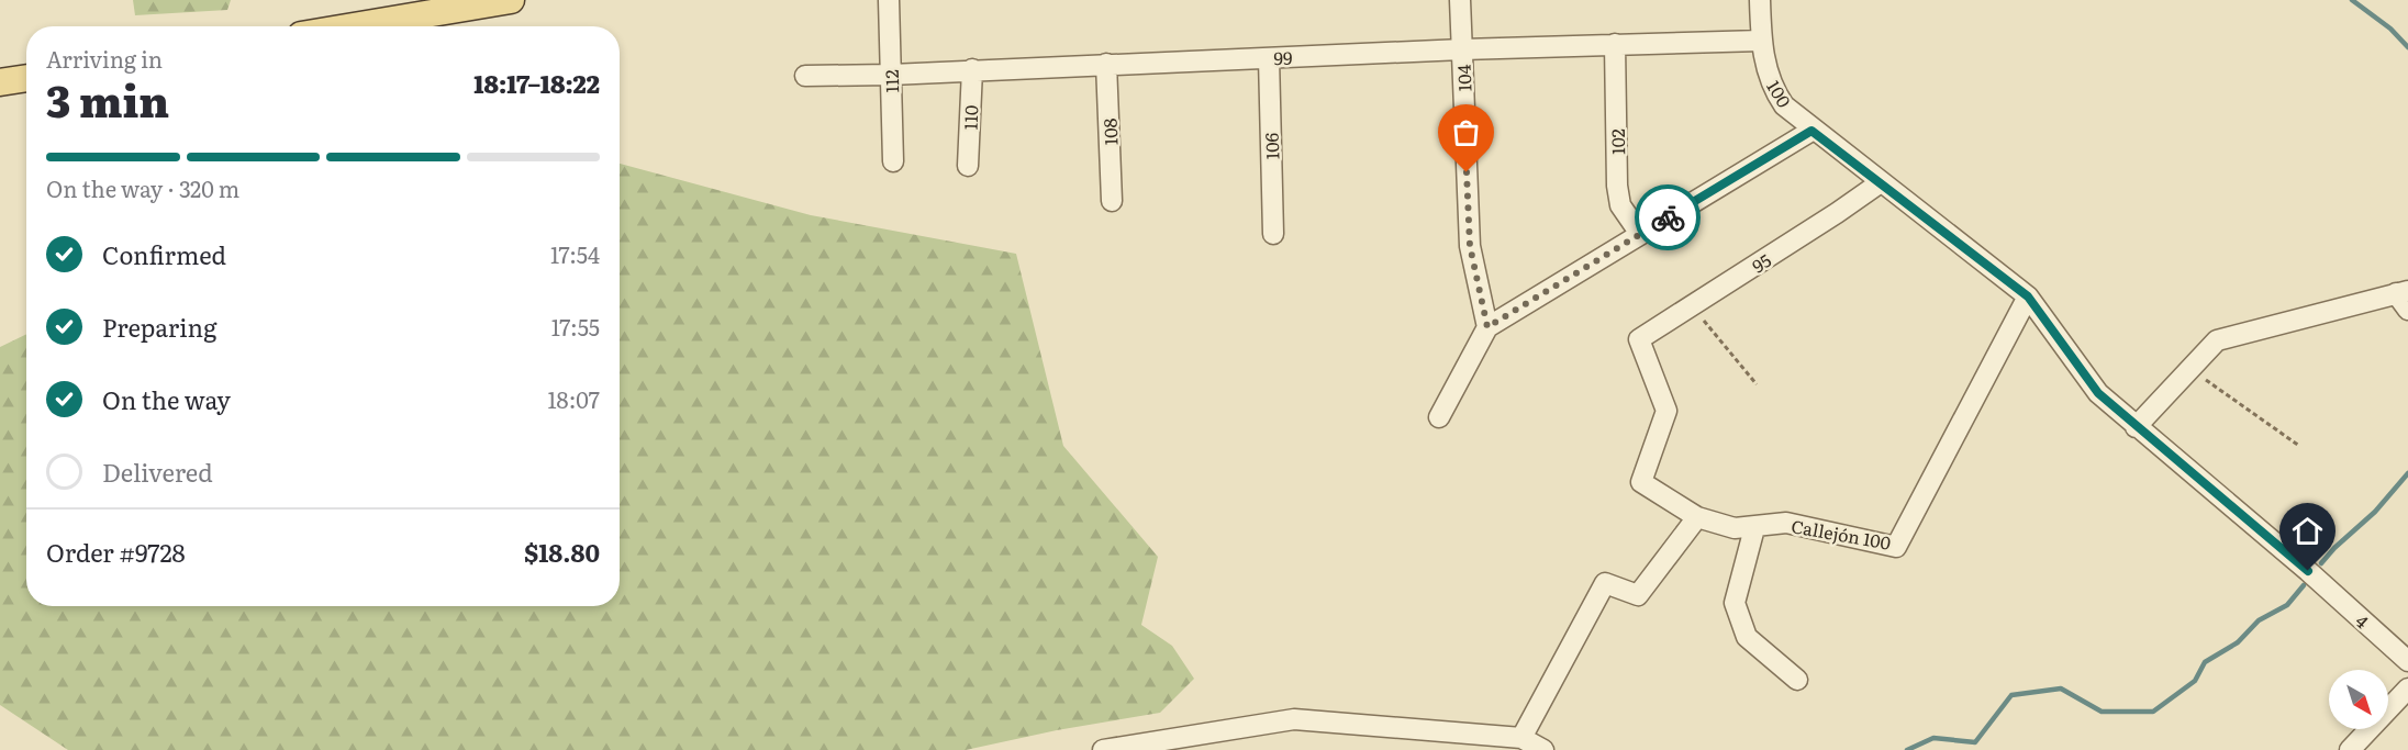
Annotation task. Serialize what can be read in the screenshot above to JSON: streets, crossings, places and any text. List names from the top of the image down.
{
  "streets": {
    "street": [
      "99",
      "104",
      "112",
      "100",
      "110",
      "108",
      "102",
      "106",
      "95",
      "Callejón 100",
      "4"
    ]
  },
  "crossings": [
    ["99", "104"],
    ["99", "112"],
    ["99", "100"],
    ["99", "110"],
    ["99", "108"],
    ["99", "102"],
    ["99", "106"],
    ["100", "95"],
    ["100", "Callejón 100"],
    ["100", "4"],
    ["95", "Callejón 100"]
  ],
  "north": "bottom right",
  "page": {
    "heading": ["3 min", "Arriving in", "18:17–18:22"],
    "panel": ["Order #9728", "$18.80"],
    "bar": "On the way · 320 m",
    "list": [
      ["Confirmed", "17:54"],
      ["Preparing", "17:55"],
      ["On the way", "18:07"],
      "Delivered"
    ]
  }
}
